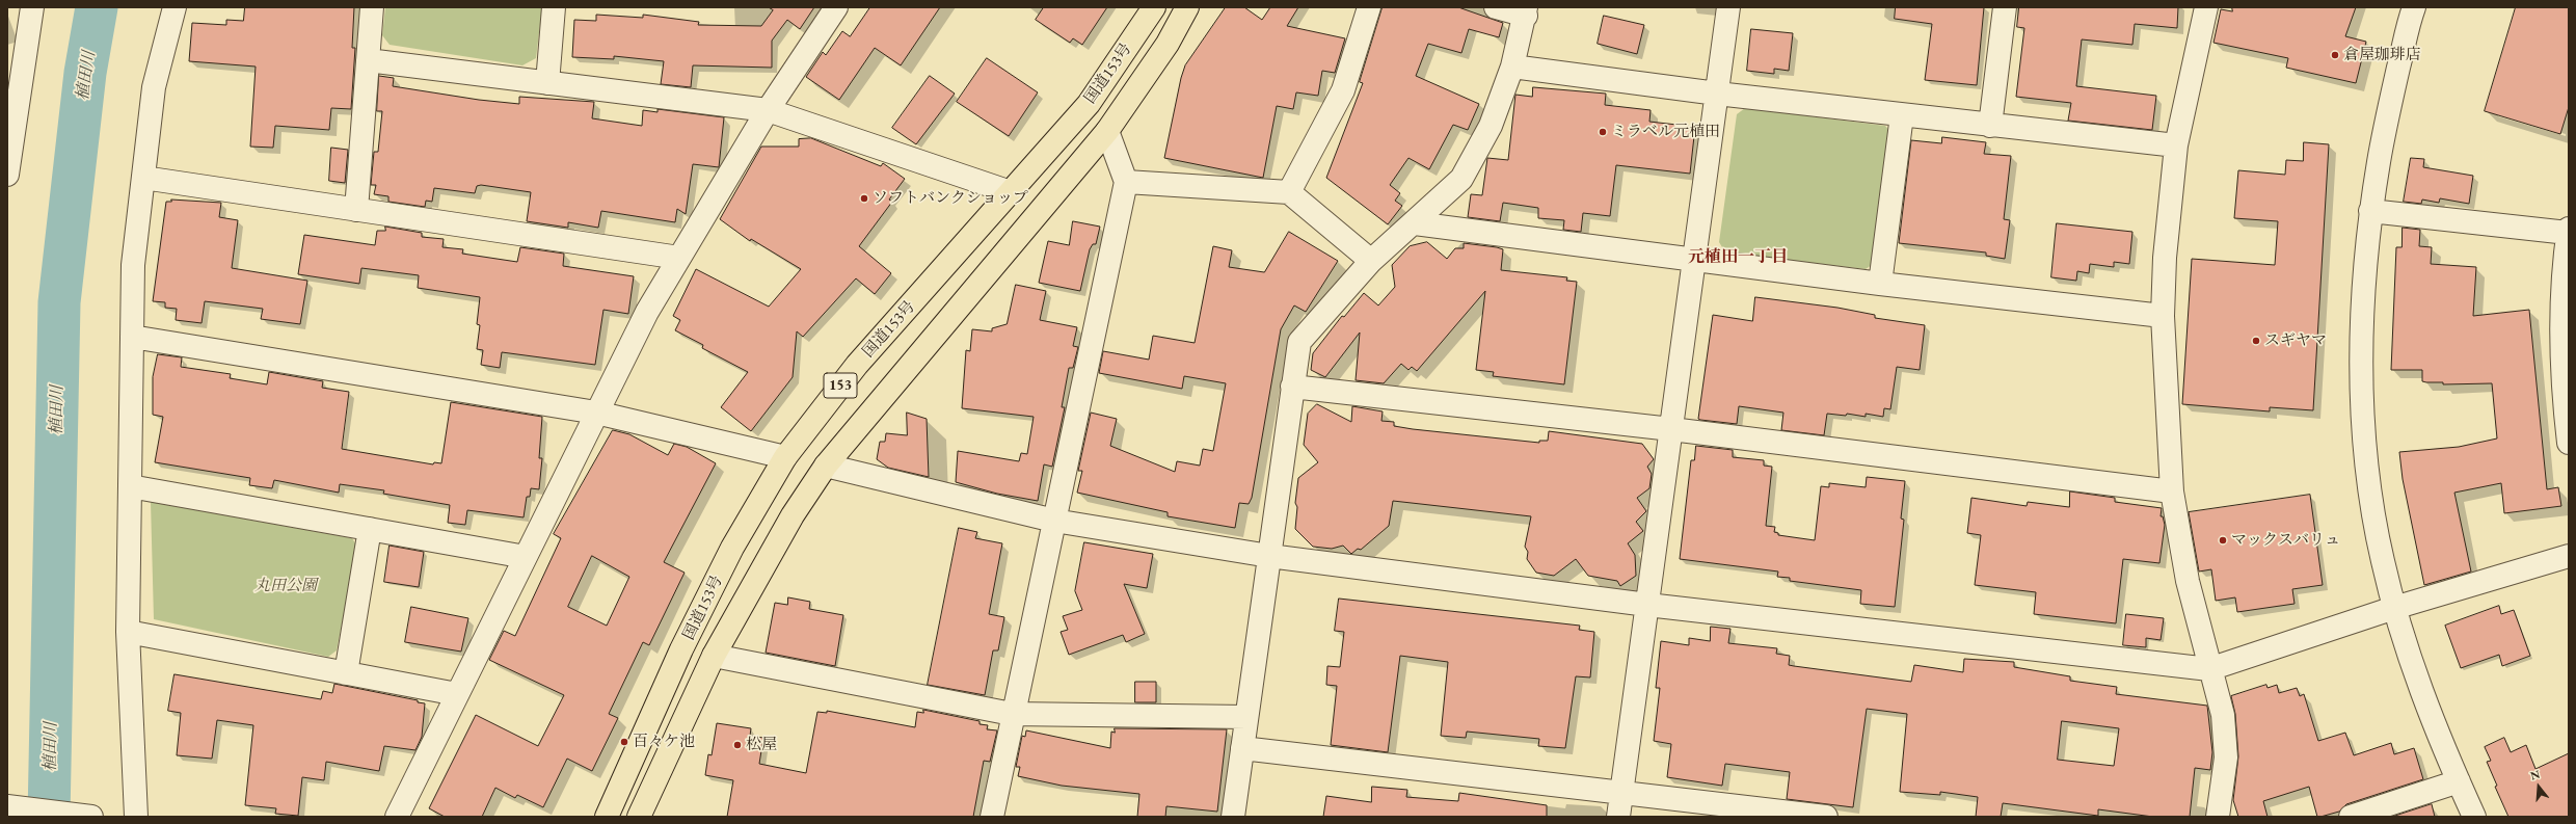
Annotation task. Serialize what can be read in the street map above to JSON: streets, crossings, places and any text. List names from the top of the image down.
{
  "streets": {
    "highway": ["国道153号", "153"]
  },
  "districts": ["元植田一丁目"],
  "water": ["植田川"],
  "parks": ["丸田公園"],
  "places": [
    "倉屋珈琲店",
    "ミラベル元植田",
    "ソフトバンクショップ",
    "スギヤマ",
    "マックスバリュ",
    "百々ケ池",
    "松屋"
  ],
  "north": "top"
}
